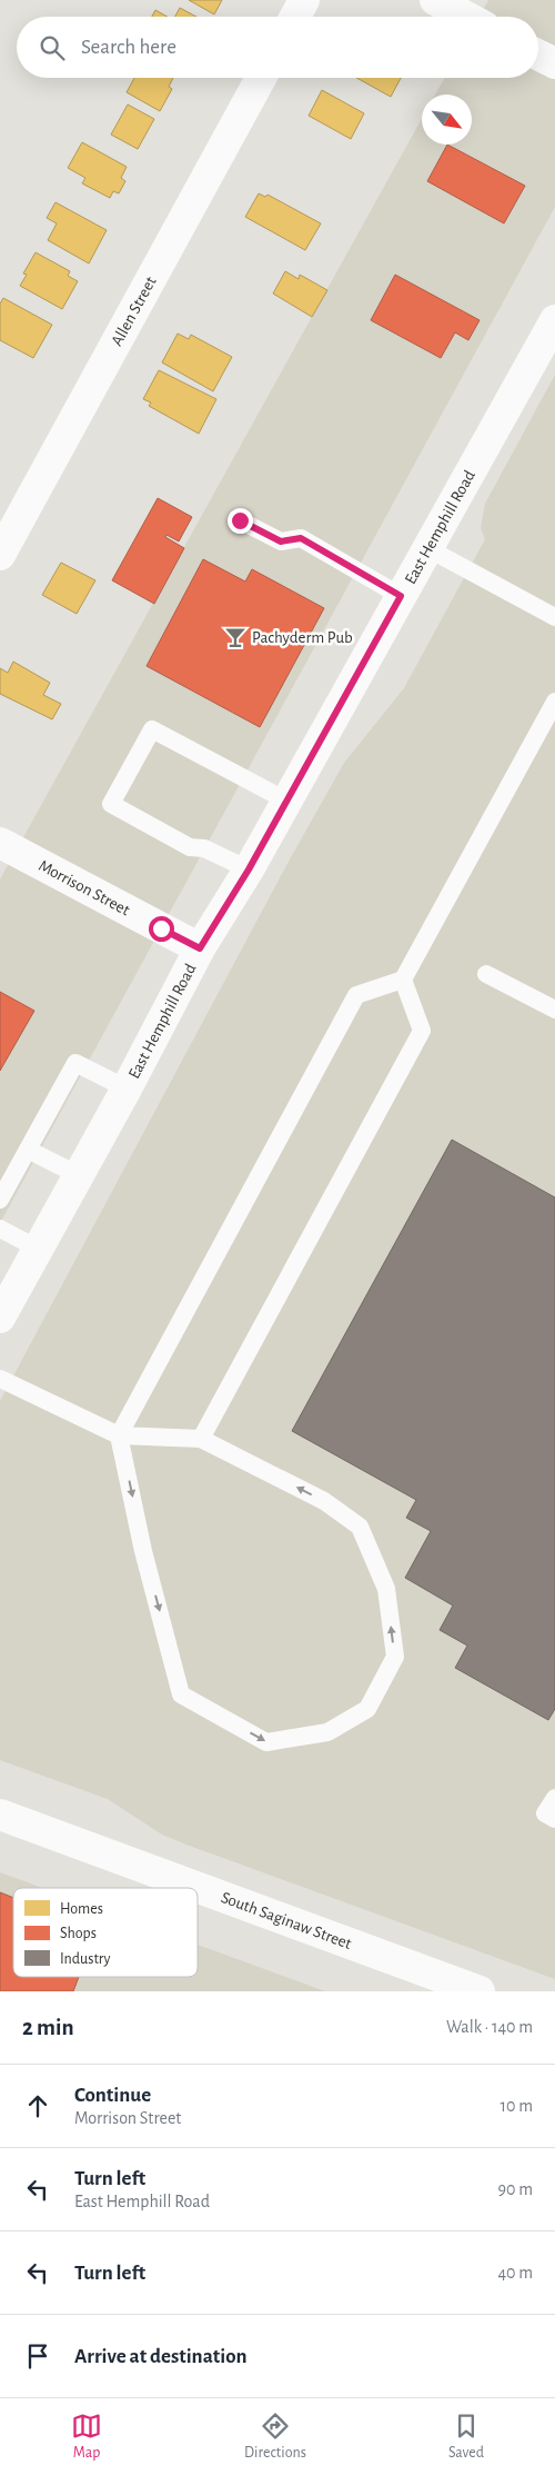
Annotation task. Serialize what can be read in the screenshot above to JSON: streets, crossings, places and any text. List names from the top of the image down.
{
  "streets": {
    "street": [
      "Allen Street",
      "East Hemphill Road",
      "Morrison Street",
      "South Saginaw Street"
    ]
  },
  "crossings": [
    ["East Hemphill Road", "Morrison Street"]
  ],
  "places": {
    "bar": ["Pachyderm Pub"]
  },
  "legend": ["Homes", "Shops", "Industry"],
  "north": "bottom right",
  "page": {
    "search": "Search here",
    "heading": ["2 min", "Walk · 140 m"],
    "list": [
      ["Continue", "Morrison Street", "10 m"],
      ["Turn left", "East Hemphill Road", "90 m"],
      ["Turn left", "40 m"],
      "Arrive at destination"
    ],
    "nav": ["Map", "Directions", "Saved"]
  }
}
